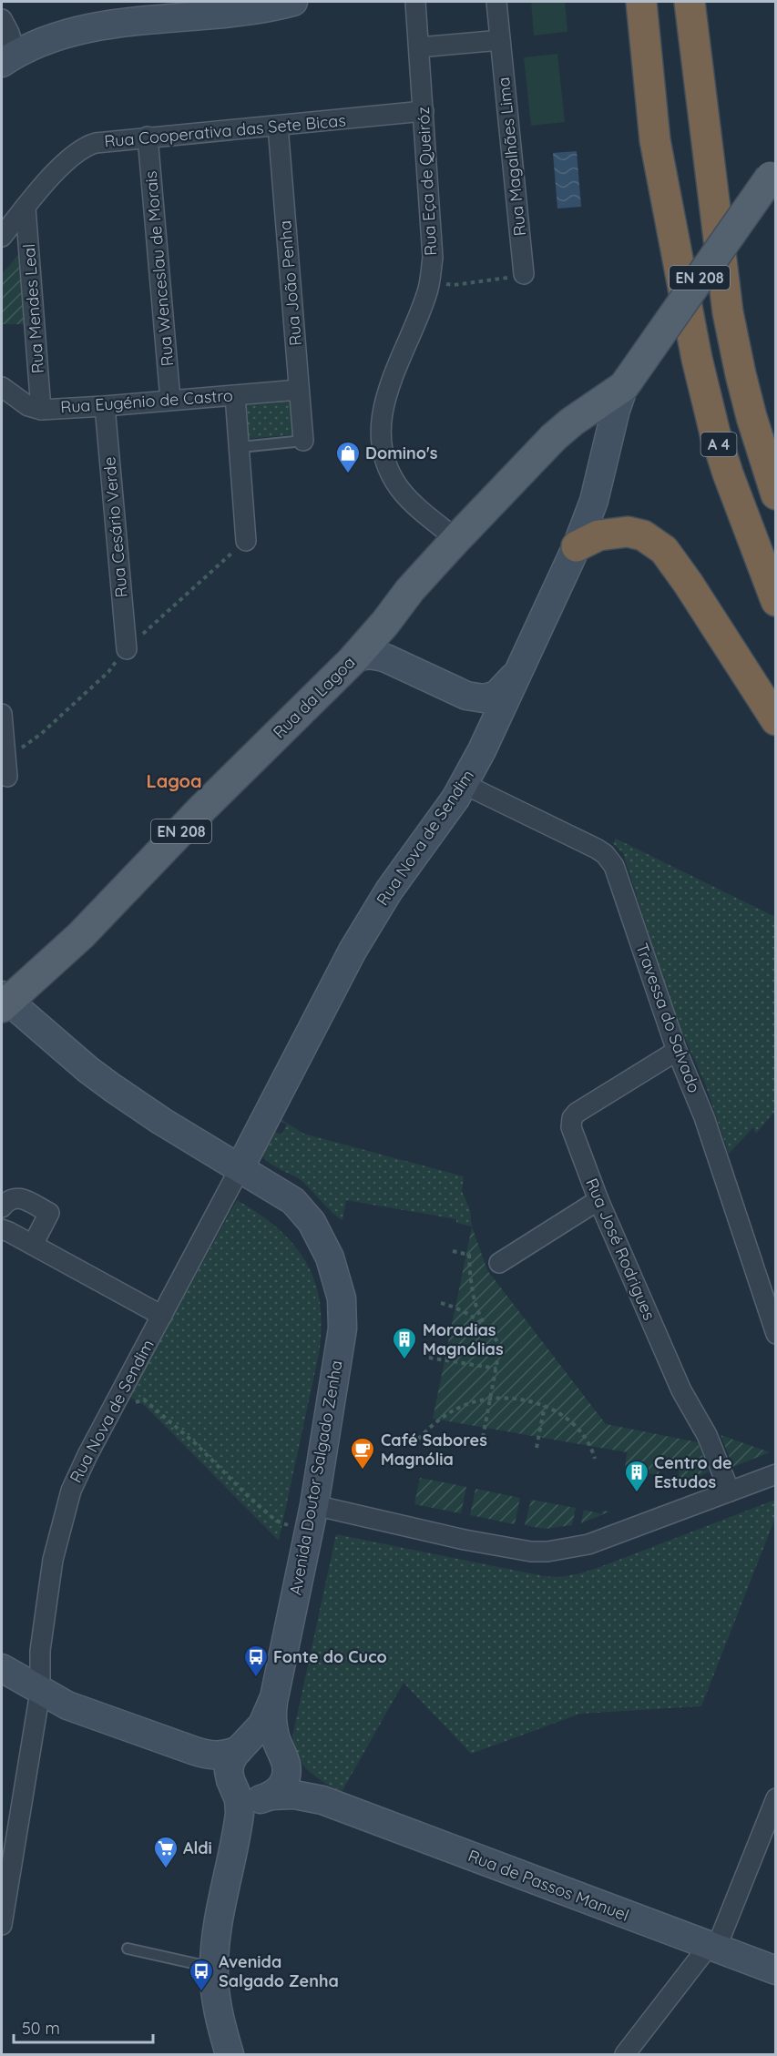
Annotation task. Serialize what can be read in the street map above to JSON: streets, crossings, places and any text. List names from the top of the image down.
{
  "streets": {
    "highway": ["A 4"],
    "main road": [
      "EN 208",
      "Rua da Lagoa",
      "Rua Nova de Sendim",
      "Avenida Doutor Salgado Zenha",
      "Rua de Passos Manuel"
    ],
    "street": [
      "Rua Cooperativa das Sete Bicas",
      "Rua Magalhães Lima",
      "Rua Eça de Queiróz",
      "Rua Wenceslau de Morais",
      "Rua João Penha",
      "Rua Mendes Leal",
      "Rua Eugénio de Castro",
      "Rua Cesário Verde",
      "Travessa do Salvado",
      "Rua José Rodrigues"
    ]
  },
  "crossings": [
    ["Rua Cooperativa das Sete Bicas", "Rua Eça de Queiróz"],
    ["Rua Cooperativa das Sete Bicas", "Rua Wenceslau de Morais"],
    ["Rua Cooperativa das Sete Bicas", "Rua João Penha"],
    ["Rua Cooperativa das Sete Bicas", "Rua Mendes Leal"],
    ["Rua Eça de Queiróz", "Rua da Lagoa"],
    ["Rua Wenceslau de Morais", "Rua Eugénio de Castro"],
    ["EN 208", "Rua da Lagoa"],
    ["EN 208", "Rua Nova de Sendim"],
    ["Rua João Penha", "Rua Eugénio de Castro"],
    ["Rua Mendes Leal", "Rua Eugénio de Castro"],
    ["Rua Eugénio de Castro", "Rua Cesário Verde"],
    ["Rua da Lagoa", "Rua Nova de Sendim"],
    ["Rua da Lagoa", "Avenida Doutor Salgado Zenha"],
    ["Rua Nova de Sendim", "Travessa do Salvado"],
    ["Rua Nova de Sendim", "Avenida Doutor Salgado Zenha"],
    ["Travessa do Salvado", "Rua José Rodrigues"],
    ["Avenida Doutor Salgado Zenha", "Rua de Passos Manuel"]
  ],
  "districts": ["Lagoa"],
  "places": {
    "shop": ["Domino's"],
    "building": ["Moradias Magnólias", "Centro de Estudos"],
    "cafe": ["Café Sabores Magnólia"],
    "bus stop": ["Fonte do Cuco", "Avenida Salgado Zenha"],
    "supermarket": ["Aldi"]
  },
  "scale_bar": "50 m"
}
